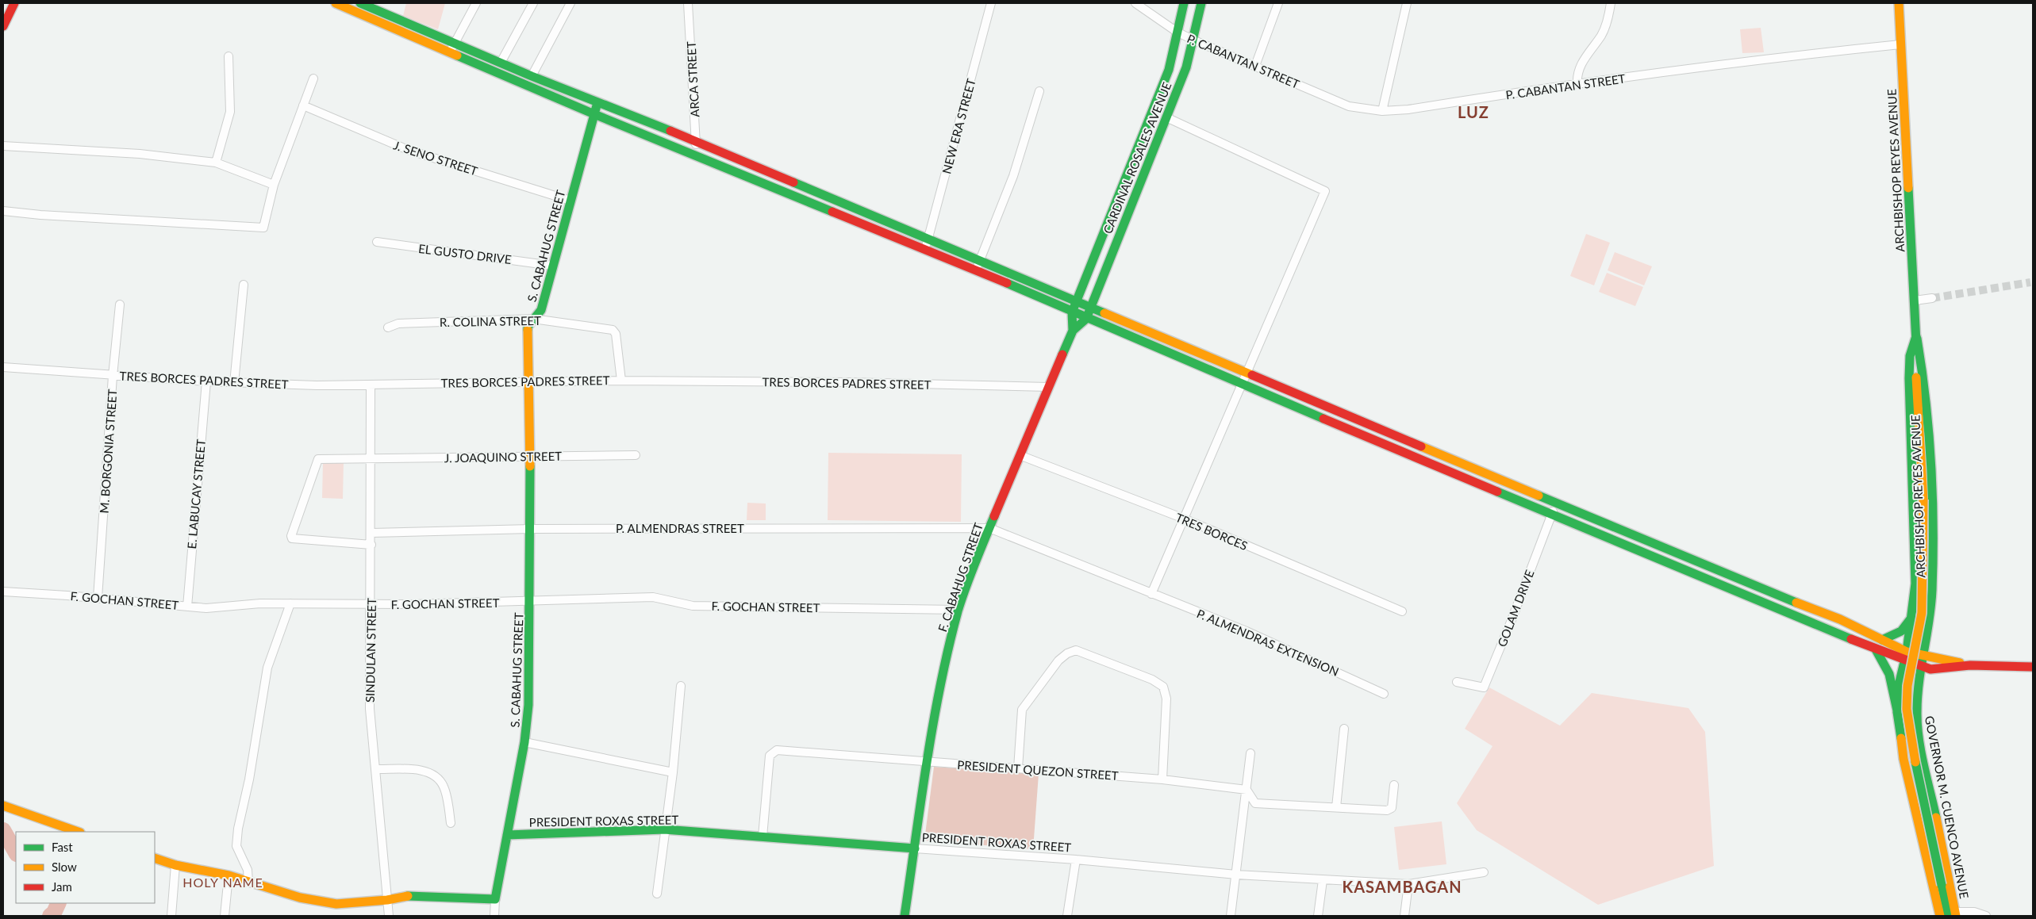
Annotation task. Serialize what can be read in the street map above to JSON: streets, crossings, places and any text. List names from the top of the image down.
{
  "streets": {
    "main road": [
      "CARDINAL ROSALES AVENUE",
      "ARCHBISHOP REYES AVENUE",
      "S. CABAHUG STREET",
      "F. CABAHUG STREET",
      "GOVERNOR M. CUENCO AVENUE",
      "PRESIDENT ROXAS STREET"
    ],
    "street": [
      "P. CABANTAN STREET",
      "ARCA STREET",
      "NEW ERA STREET",
      "J. SENO STREET",
      "EL GUSTO DRIVE",
      "R. COLINA STREET",
      "TRES BORCES PADRES STREET",
      "M. BORGONIA STREET",
      "J. JOAQUINO STREET",
      "E. LABUCAY STREET",
      "P. ALMENDRAS STREET",
      "TRES BORCES",
      "F. GOCHAN STREET",
      "GOLAM DRIVE",
      "P. ALMENDRAS EXTENSION",
      "SINDULAN STREET",
      "PRESIDENT QUEZON STREET"
    ]
  },
  "crossings": [
    ["P. CABANTAN STREET", "CARDINAL ROSALES AVENUE"],
    ["P. CABANTAN STREET", "ARCHBISHOP REYES AVENUE"],
    ["J. SENO STREET", "S. CABAHUG STREET"],
    ["CARDINAL ROSALES AVENUE", "F. CABAHUG STREET"],
    ["ARCHBISHOP REYES AVENUE", "GOVERNOR M. CUENCO AVENUE"],
    ["S. CABAHUG STREET", "EL GUSTO DRIVE"],
    ["S. CABAHUG STREET", "R. COLINA STREET"],
    ["S. CABAHUG STREET", "TRES BORCES PADRES STREET"],
    ["S. CABAHUG STREET", "J. JOAQUINO STREET"],
    ["S. CABAHUG STREET", "P. ALMENDRAS STREET"],
    ["S. CABAHUG STREET", "F. GOCHAN STREET"],
    ["S. CABAHUG STREET", "PRESIDENT ROXAS STREET"],
    ["R. COLINA STREET", "TRES BORCES PADRES STREET"],
    ["TRES BORCES PADRES STREET", "M. BORGONIA STREET"],
    ["TRES BORCES PADRES STREET", "E. LABUCAY STREET"],
    ["TRES BORCES PADRES STREET", "F. CABAHUG STREET"],
    ["TRES BORCES PADRES STREET", "SINDULAN STREET"],
    ["M. BORGONIA STREET", "F. GOCHAN STREET"],
    ["J. JOAQUINO STREET", "SINDULAN STREET"],
    ["E. LABUCAY STREET", "F. GOCHAN STREET"],
    ["P. ALMENDRAS STREET", "F. CABAHUG STREET"],
    ["P. ALMENDRAS STREET", "P. ALMENDRAS EXTENSION"],
    ["P. ALMENDRAS STREET", "SINDULAN STREET"],
    ["TRES BORCES", "F. CABAHUG STREET"],
    ["F. CABAHUG STREET", "F. GOCHAN STREET"],
    ["F. CABAHUG STREET", "P. ALMENDRAS EXTENSION"],
    ["F. CABAHUG STREET", "PRESIDENT QUEZON STREET"],
    ["F. CABAHUG STREET", "PRESIDENT ROXAS STREET"],
    ["F. GOCHAN STREET", "SINDULAN STREET"],
    ["PRESIDENT QUEZON STREET", "PRESIDENT ROXAS STREET"]
  ],
  "districts": ["LUZ", "HOLY NAME", "KASAMBAGAN"],
  "legend": ["Fast", "Slow", "Jam"]
}
